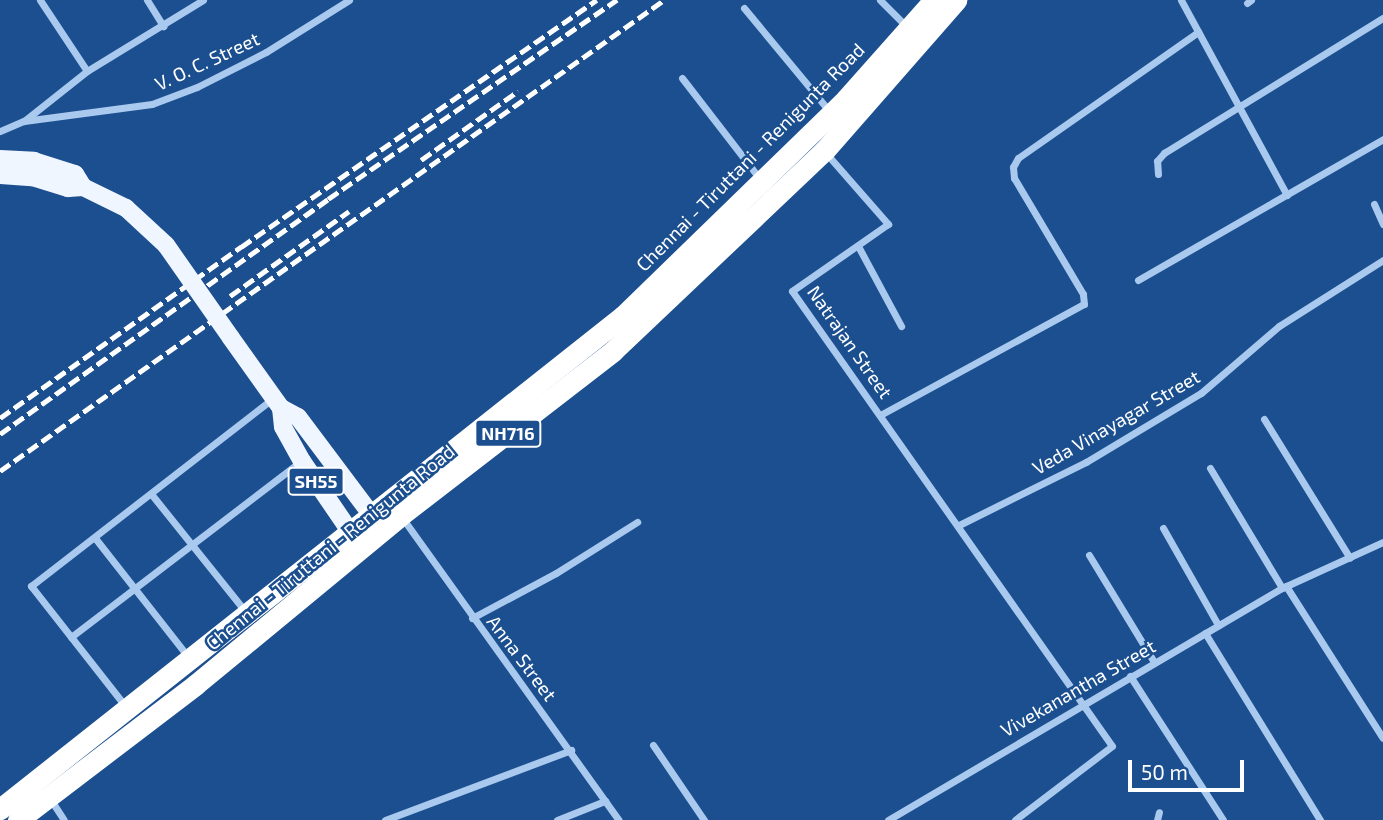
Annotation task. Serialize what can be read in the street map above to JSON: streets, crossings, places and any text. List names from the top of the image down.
{
  "streets": {
    "highway": ["Chennai - Tiruttani - Renigunta Road", "NH716"],
    "main road": ["SH55"],
    "street": [
      "V. O. C. Street",
      "Natrajan Street",
      "Veda Vinayagar Street",
      "Anna Street",
      "Vivekanantha Street"
    ]
  },
  "crossings": [
    ["Chennai - Tiruttani - Renigunta Road", "Natrajan Street"],
    ["Chennai - Tiruttani - Renigunta Road", "SH55"],
    ["Chennai - Tiruttani - Renigunta Road", "Anna Street"]
  ],
  "scale_bar": "50 m"
}
